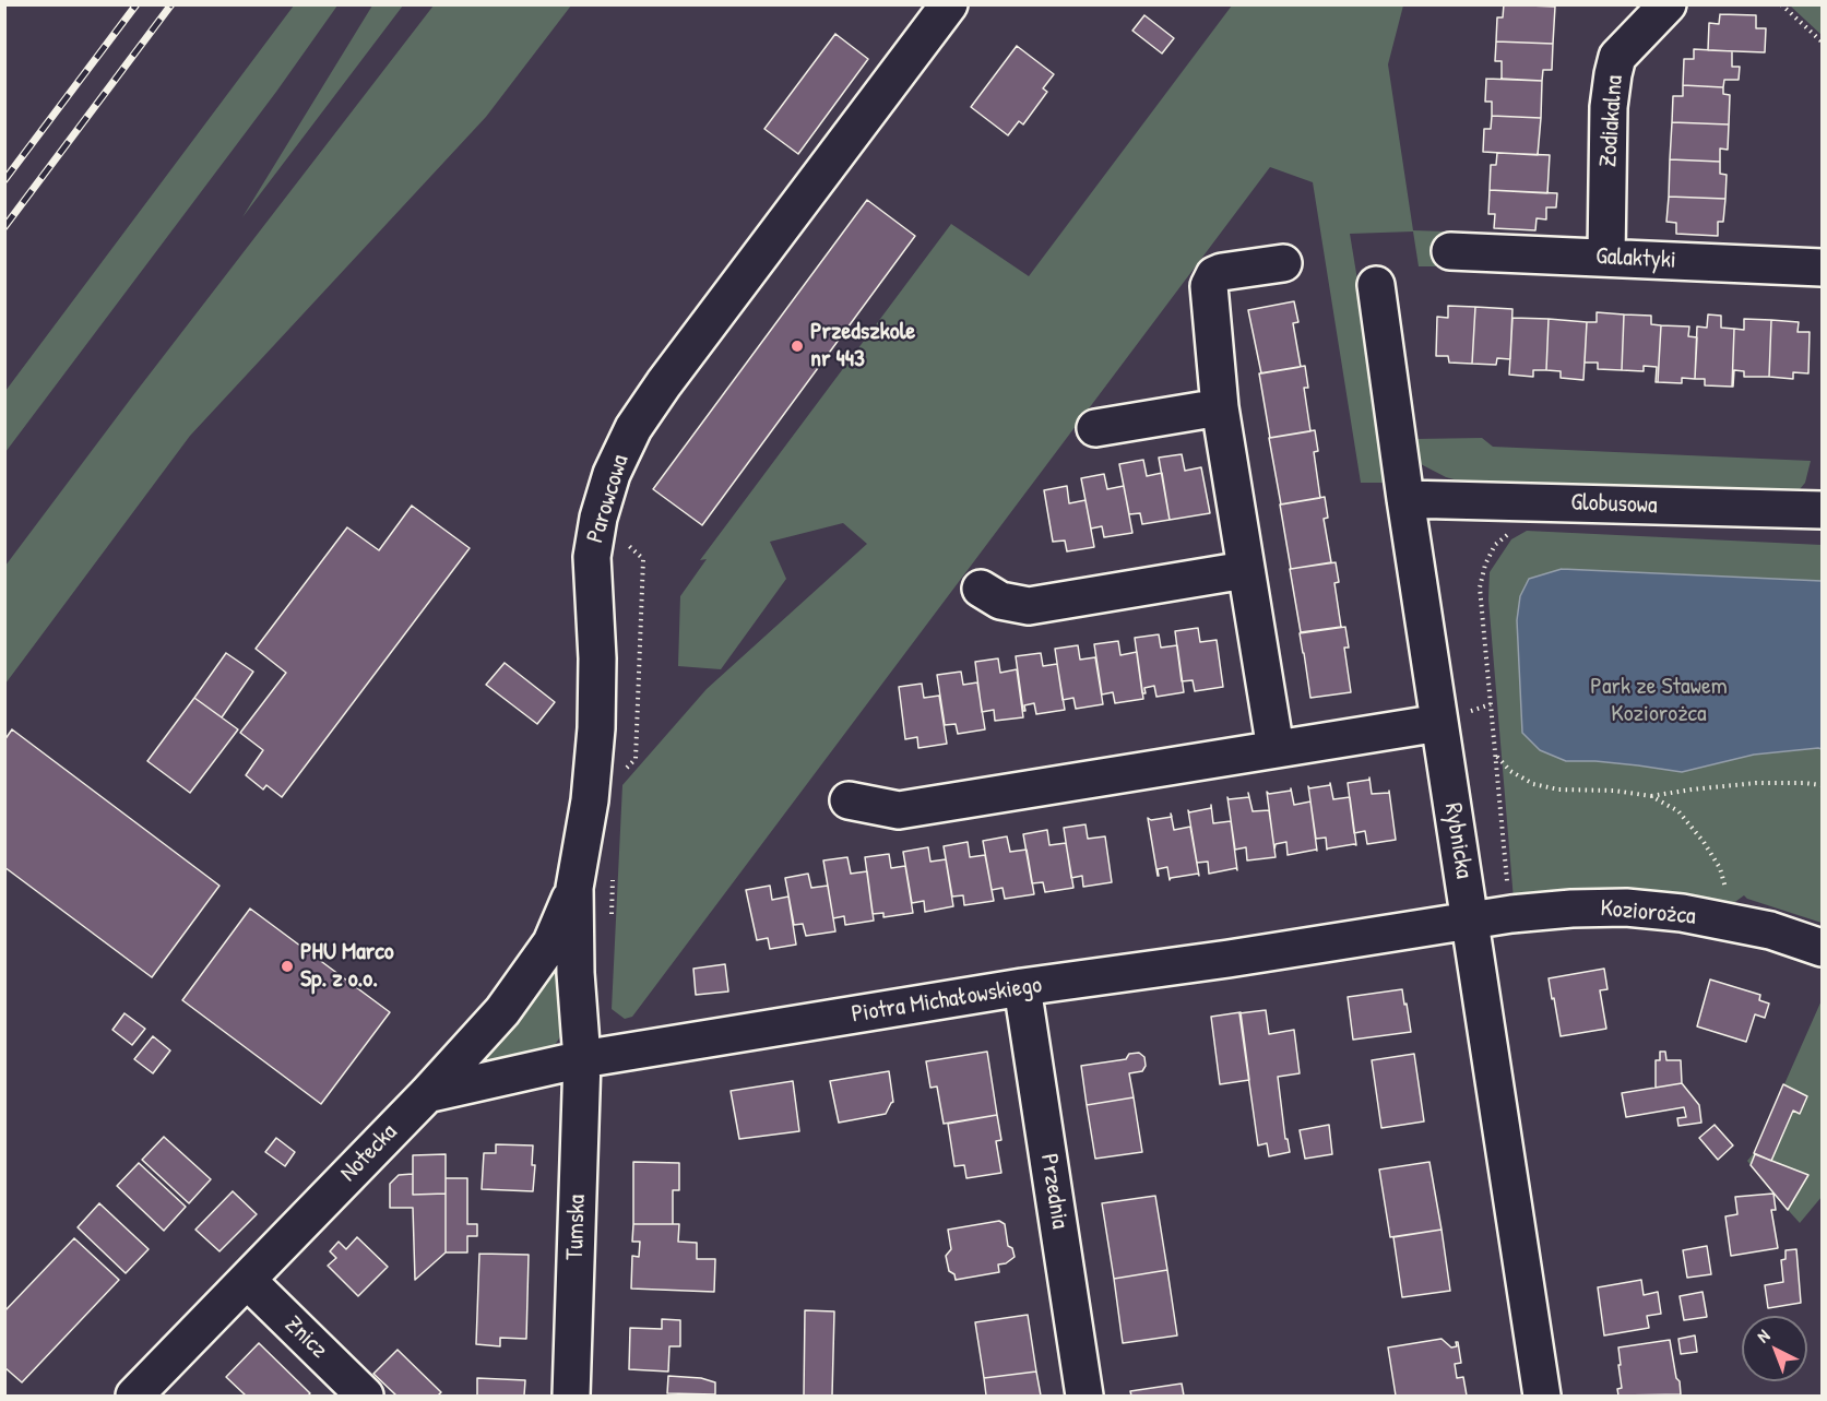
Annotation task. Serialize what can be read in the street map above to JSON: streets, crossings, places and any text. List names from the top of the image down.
{
  "streets": {
    "street": [
      "Zodiakalna",
      "Galaktyki",
      "Parowcowa",
      "Globusowa",
      "Rybnicka",
      "Koziorożca",
      "Piotra Michałowskiego",
      "Notecka",
      "Przednia",
      "Tumska",
      "Znicz"
    ]
  },
  "crossings": [
    ["Zodiakalna", "Galaktyki"],
    ["Parowcowa", "Piotra Michałowskiego"],
    ["Parowcowa", "Notecka"],
    ["Parowcowa", "Tumska"],
    ["Globusowa", "Rybnicka"],
    ["Rybnicka", "Koziorożca"],
    ["Rybnicka", "Piotra Michałowskiego"],
    ["Koziorożca", "Piotra Michałowskiego"],
    ["Piotra Michałowskiego", "Notecka"],
    ["Piotra Michałowskiego", "Przednia"],
    ["Piotra Michałowskiego", "Tumska"],
    ["Notecka", "Znicz"]
  ],
  "parks": ["Park ze Stawem Koziorożca"],
  "places": ["Przedszkole nr 443", "PHU Marco Sp. z o.o."],
  "north": "top left"
}
